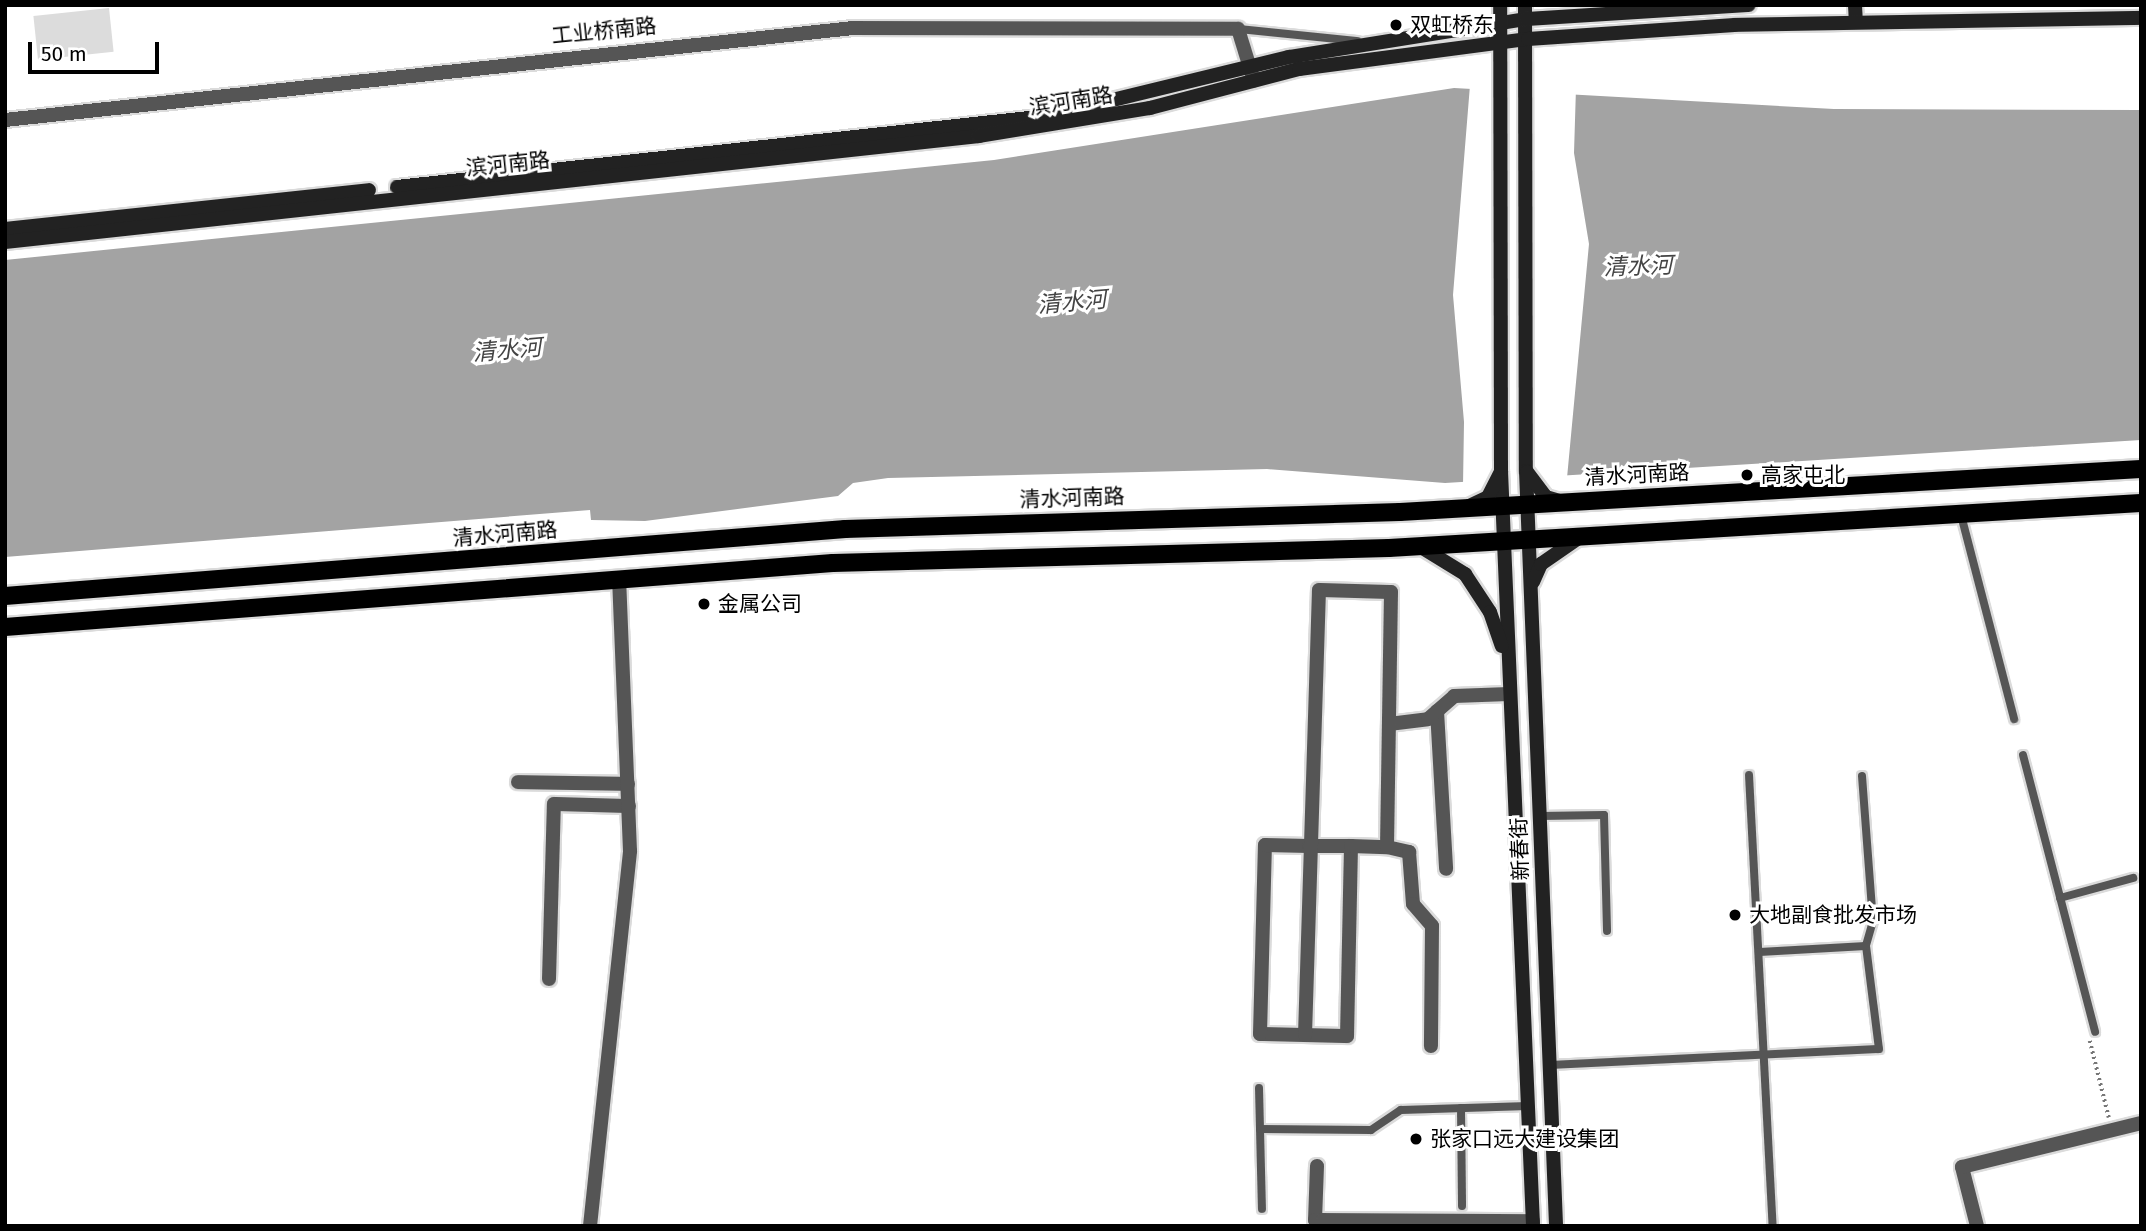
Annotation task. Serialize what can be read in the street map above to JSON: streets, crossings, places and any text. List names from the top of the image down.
{
  "streets": {
    "main road": ["滨河南路", "清水河南路", "新春街"],
    "street": ["工业桥南路"]
  },
  "crossings": [
    ["滨河南路", "新春街"],
    ["清水河南路", "新春街"]
  ],
  "water": ["清水河"],
  "places": [
    "双虹桥东",
    "高家屯北",
    "金属公司",
    "大地副食批发市场",
    "张家口远大建设集团"
  ],
  "scale_bar": "50 m"
}
